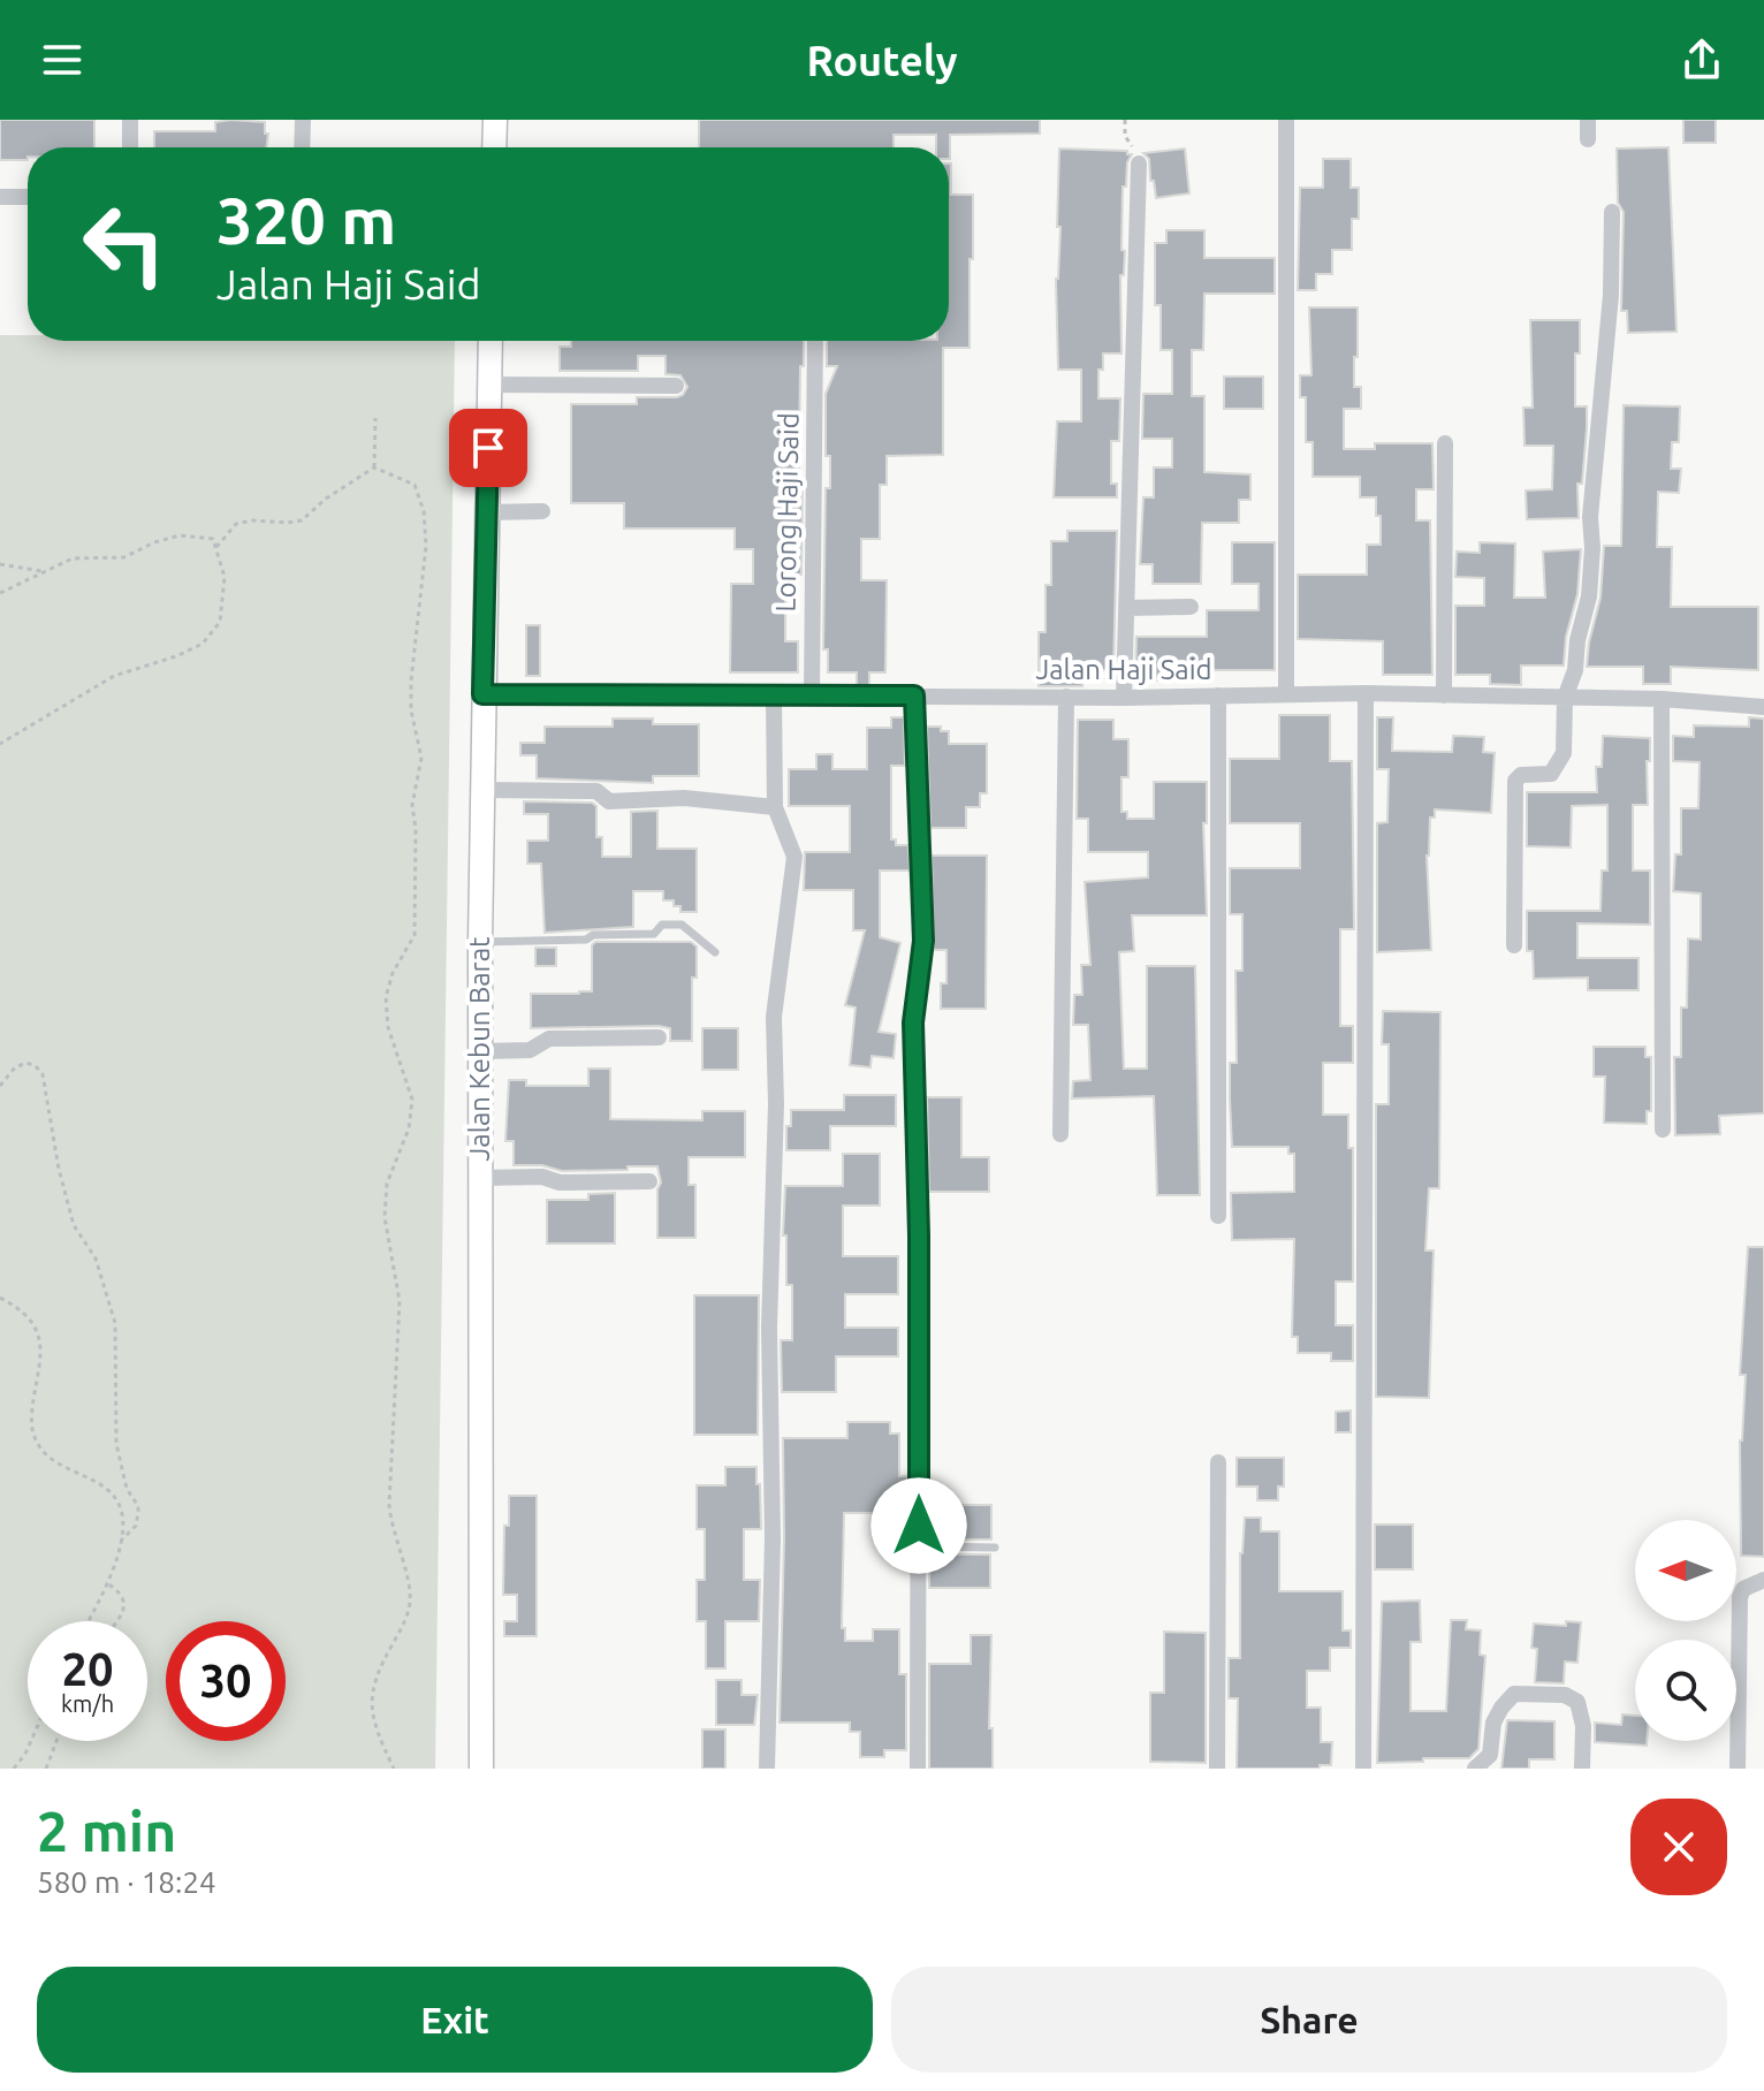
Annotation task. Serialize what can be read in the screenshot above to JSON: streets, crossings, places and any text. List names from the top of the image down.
{
  "streets": {
    "main road": ["Jalan Kebun Barat"],
    "street": ["Lorong Haji Said", "Jalan Haji Said"]
  },
  "crossings": [
    ["Lorong Haji Said", "Jalan Haji Said"],
    ["Jalan Haji Said", "Jalan Kebun Barat"]
  ],
  "north": "left",
  "page": {
    "header": "Routely",
    "turn": ["320 m", "Jalan Haji Said"],
    "speed": "20 km/h",
    "limit": "30",
    "heading": ["2 min", "580 m · 18:24"],
    "buttons": ["Exit", "Share"]
  }
}
